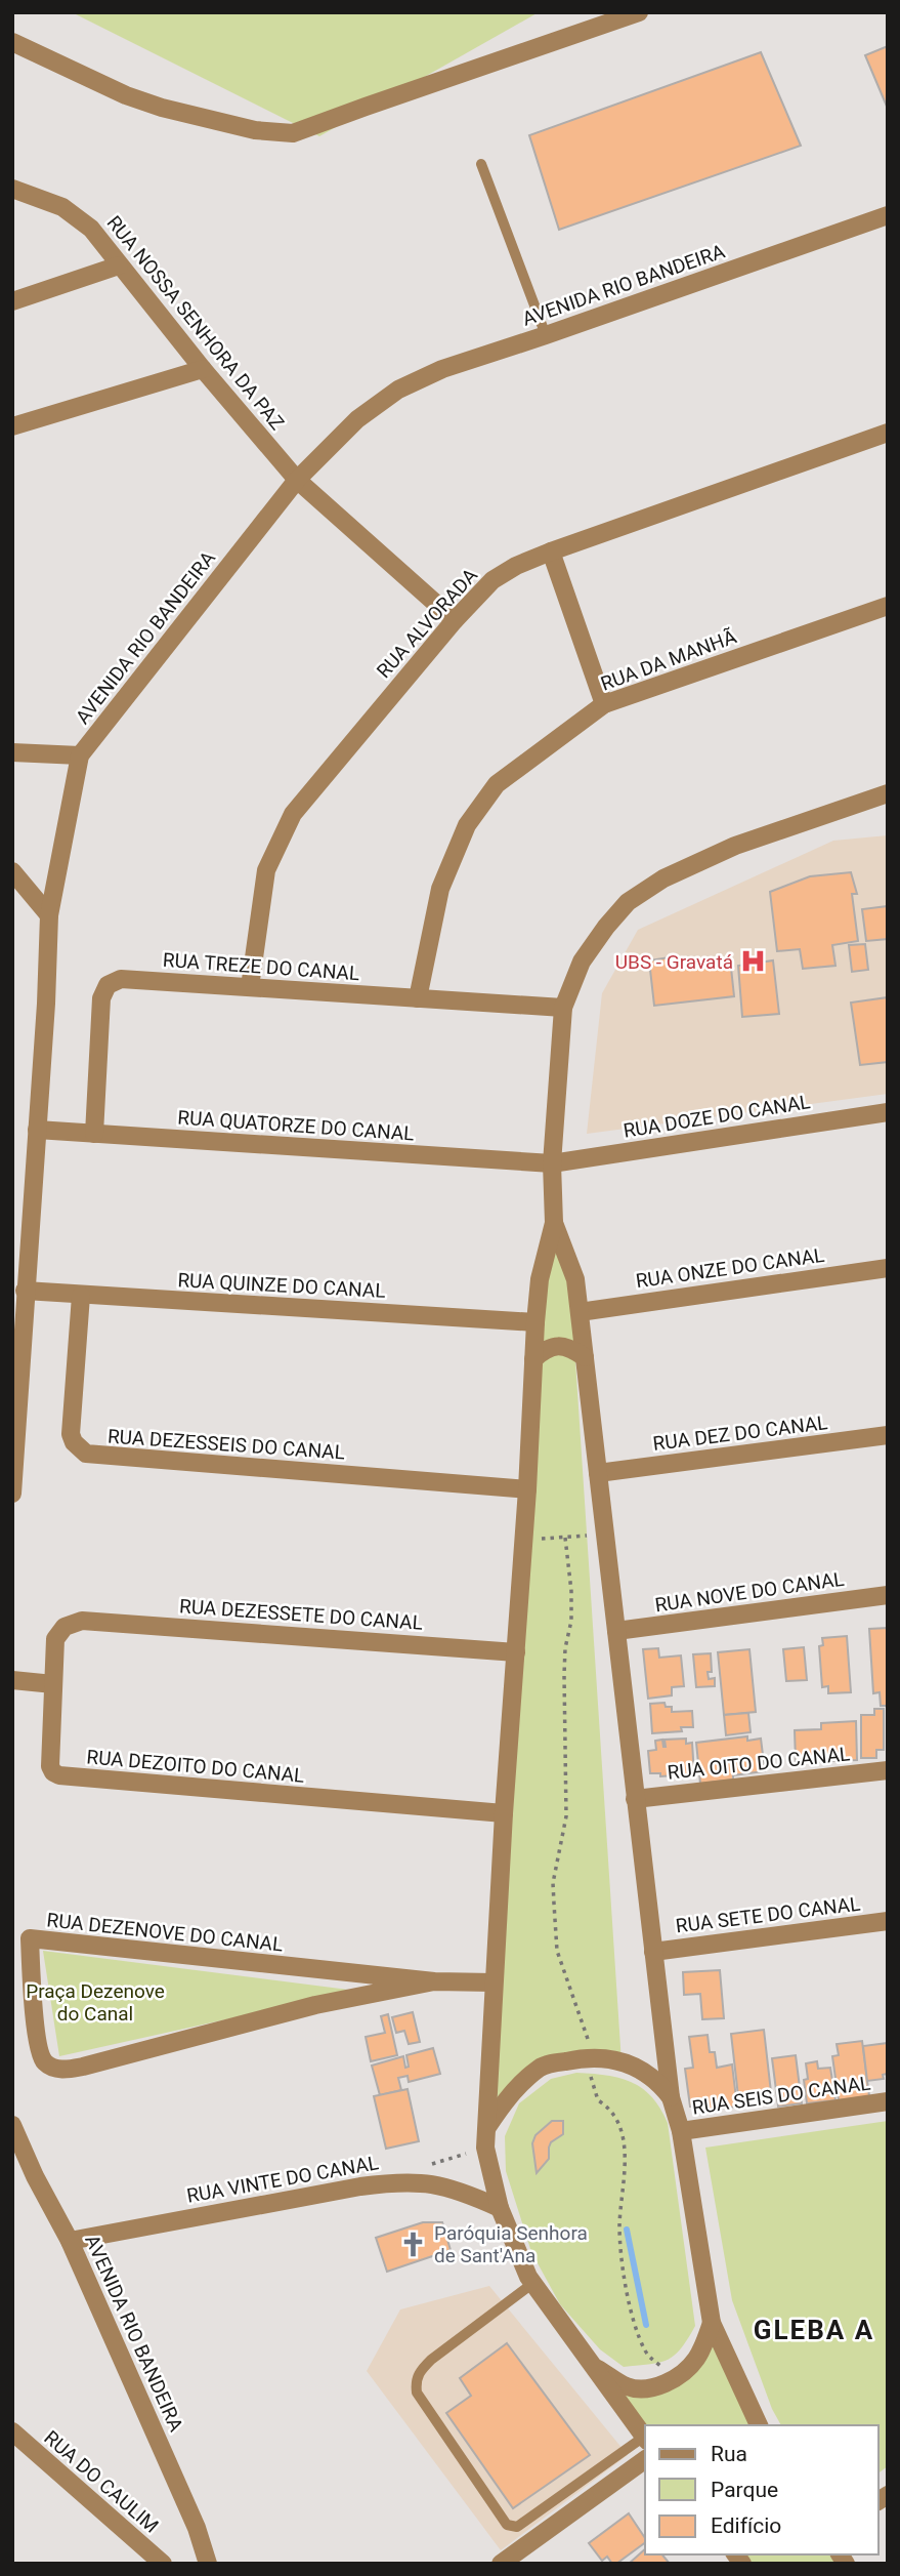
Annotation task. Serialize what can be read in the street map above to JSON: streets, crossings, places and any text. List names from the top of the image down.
{
  "streets": {
    "street": [
      "AVENIDA RIO BANDEIRA",
      "RUA NOSSA SENHORA DA PAZ",
      "RUA ALVORADA",
      "RUA DA MANHÃ",
      "RUA TREZE DO CANAL",
      "RUA DOZE DO CANAL",
      "RUA QUATORZE DO CANAL",
      "RUA ONZE DO CANAL",
      "RUA QUINZE DO CANAL",
      "RUA DEZ DO CANAL",
      "RUA DEZESSEIS DO CANAL",
      "RUA NOVE DO CANAL",
      "RUA DEZESSETE DO CANAL",
      "RUA OITO DO CANAL",
      "RUA DEZOITO DO CANAL",
      "RUA SETE DO CANAL",
      "RUA DEZENOVE DO CANAL",
      "RUA SEIS DO CANAL",
      "RUA VINTE DO CANAL",
      "RUA DO CAULIM"
    ]
  },
  "crossings": [
    ["AVENIDA RIO BANDEIRA", "RUA NOSSA SENHORA DA PAZ"],
    ["AVENIDA RIO BANDEIRA", "RUA QUATORZE DO CANAL"],
    ["AVENIDA RIO BANDEIRA", "RUA QUINZE DO CANAL"],
    ["AVENIDA RIO BANDEIRA", "RUA VINTE DO CANAL"],
    ["RUA NOSSA SENHORA DA PAZ", "RUA ALVORADA"],
    ["RUA ALVORADA", "RUA TREZE DO CANAL"],
    ["RUA DA MANHÃ", "RUA TREZE DO CANAL"],
    ["RUA TREZE DO CANAL", "RUA QUATORZE DO CANAL"],
    ["RUA DOZE DO CANAL", "RUA QUATORZE DO CANAL"],
    ["RUA QUINZE DO CANAL", "RUA DEZESSEIS DO CANAL"],
    ["RUA DEZESSETE DO CANAL", "RUA DEZOITO DO CANAL"]
  ],
  "districts": ["GLEBA A"],
  "parks": ["Praça Dezenove do Canal"],
  "places": {
    "hospital": ["UBS - Gravatá"],
    "church": ["Paróquia Senhora de Sant'Ana"]
  },
  "legend": ["Rua", "Parque", "Edifício"]
}
